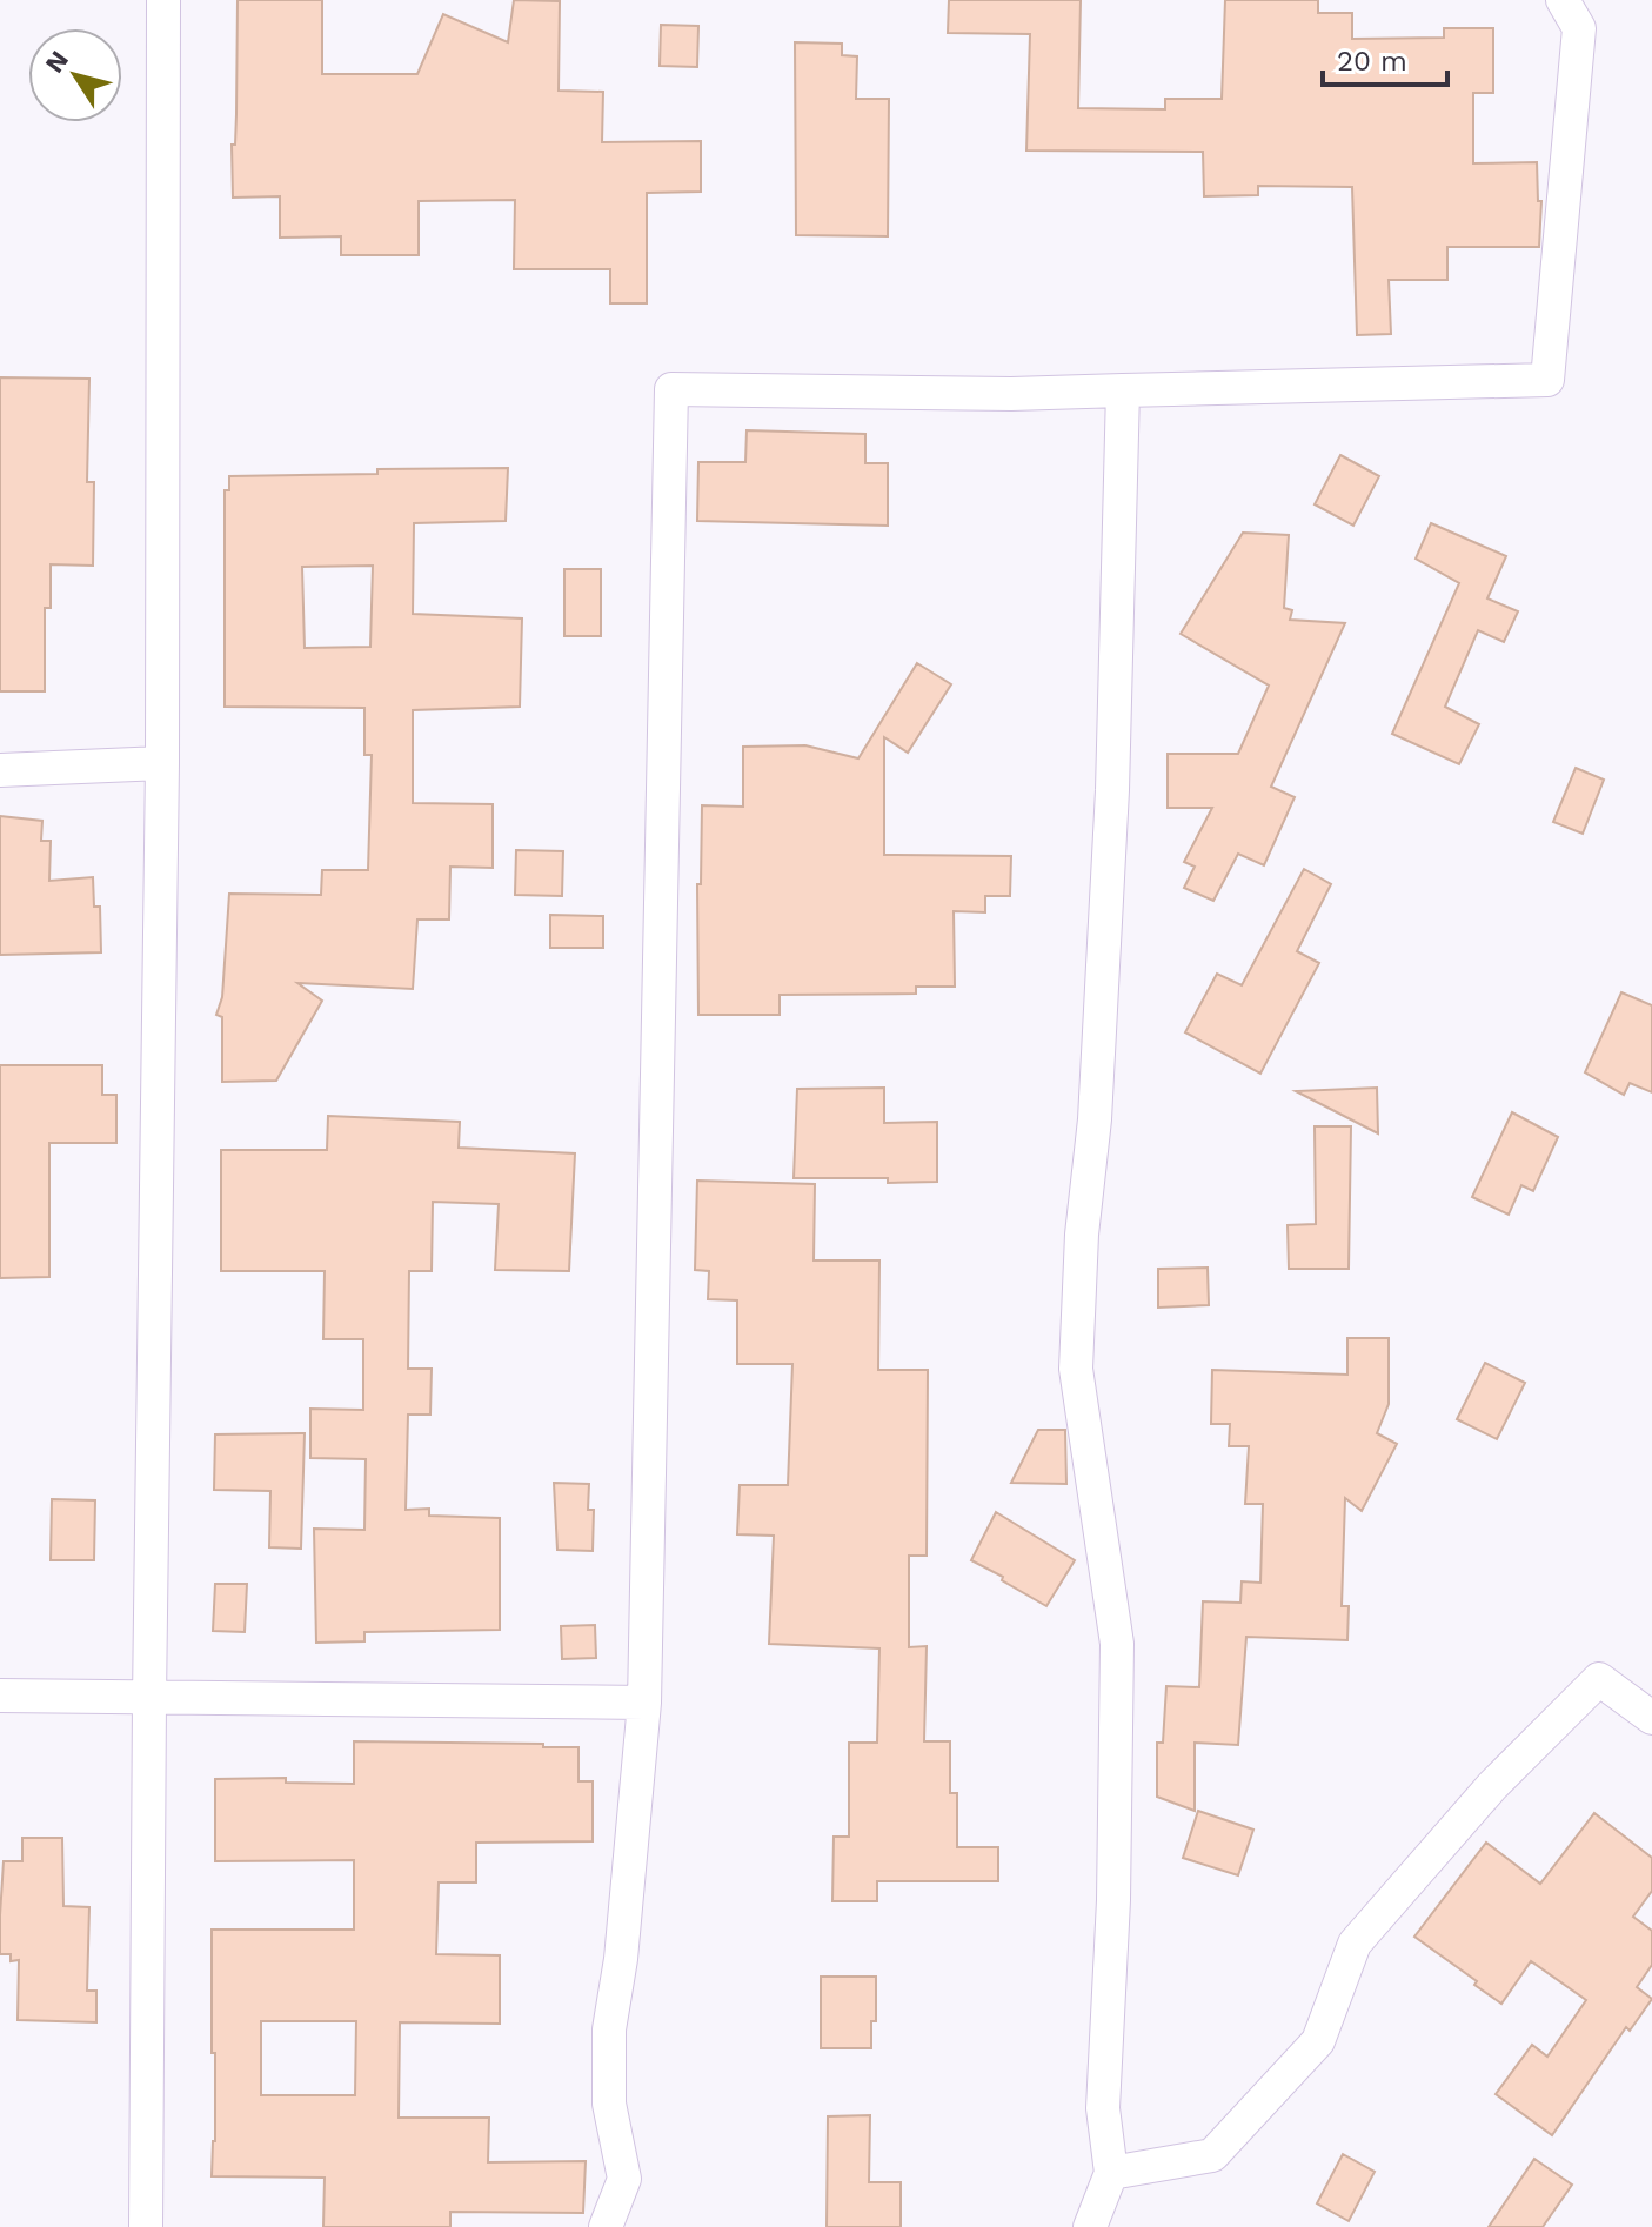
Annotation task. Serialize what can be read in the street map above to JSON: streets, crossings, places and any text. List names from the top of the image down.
{
  "scale_bar": "20 m",
  "north": "top left"
}
